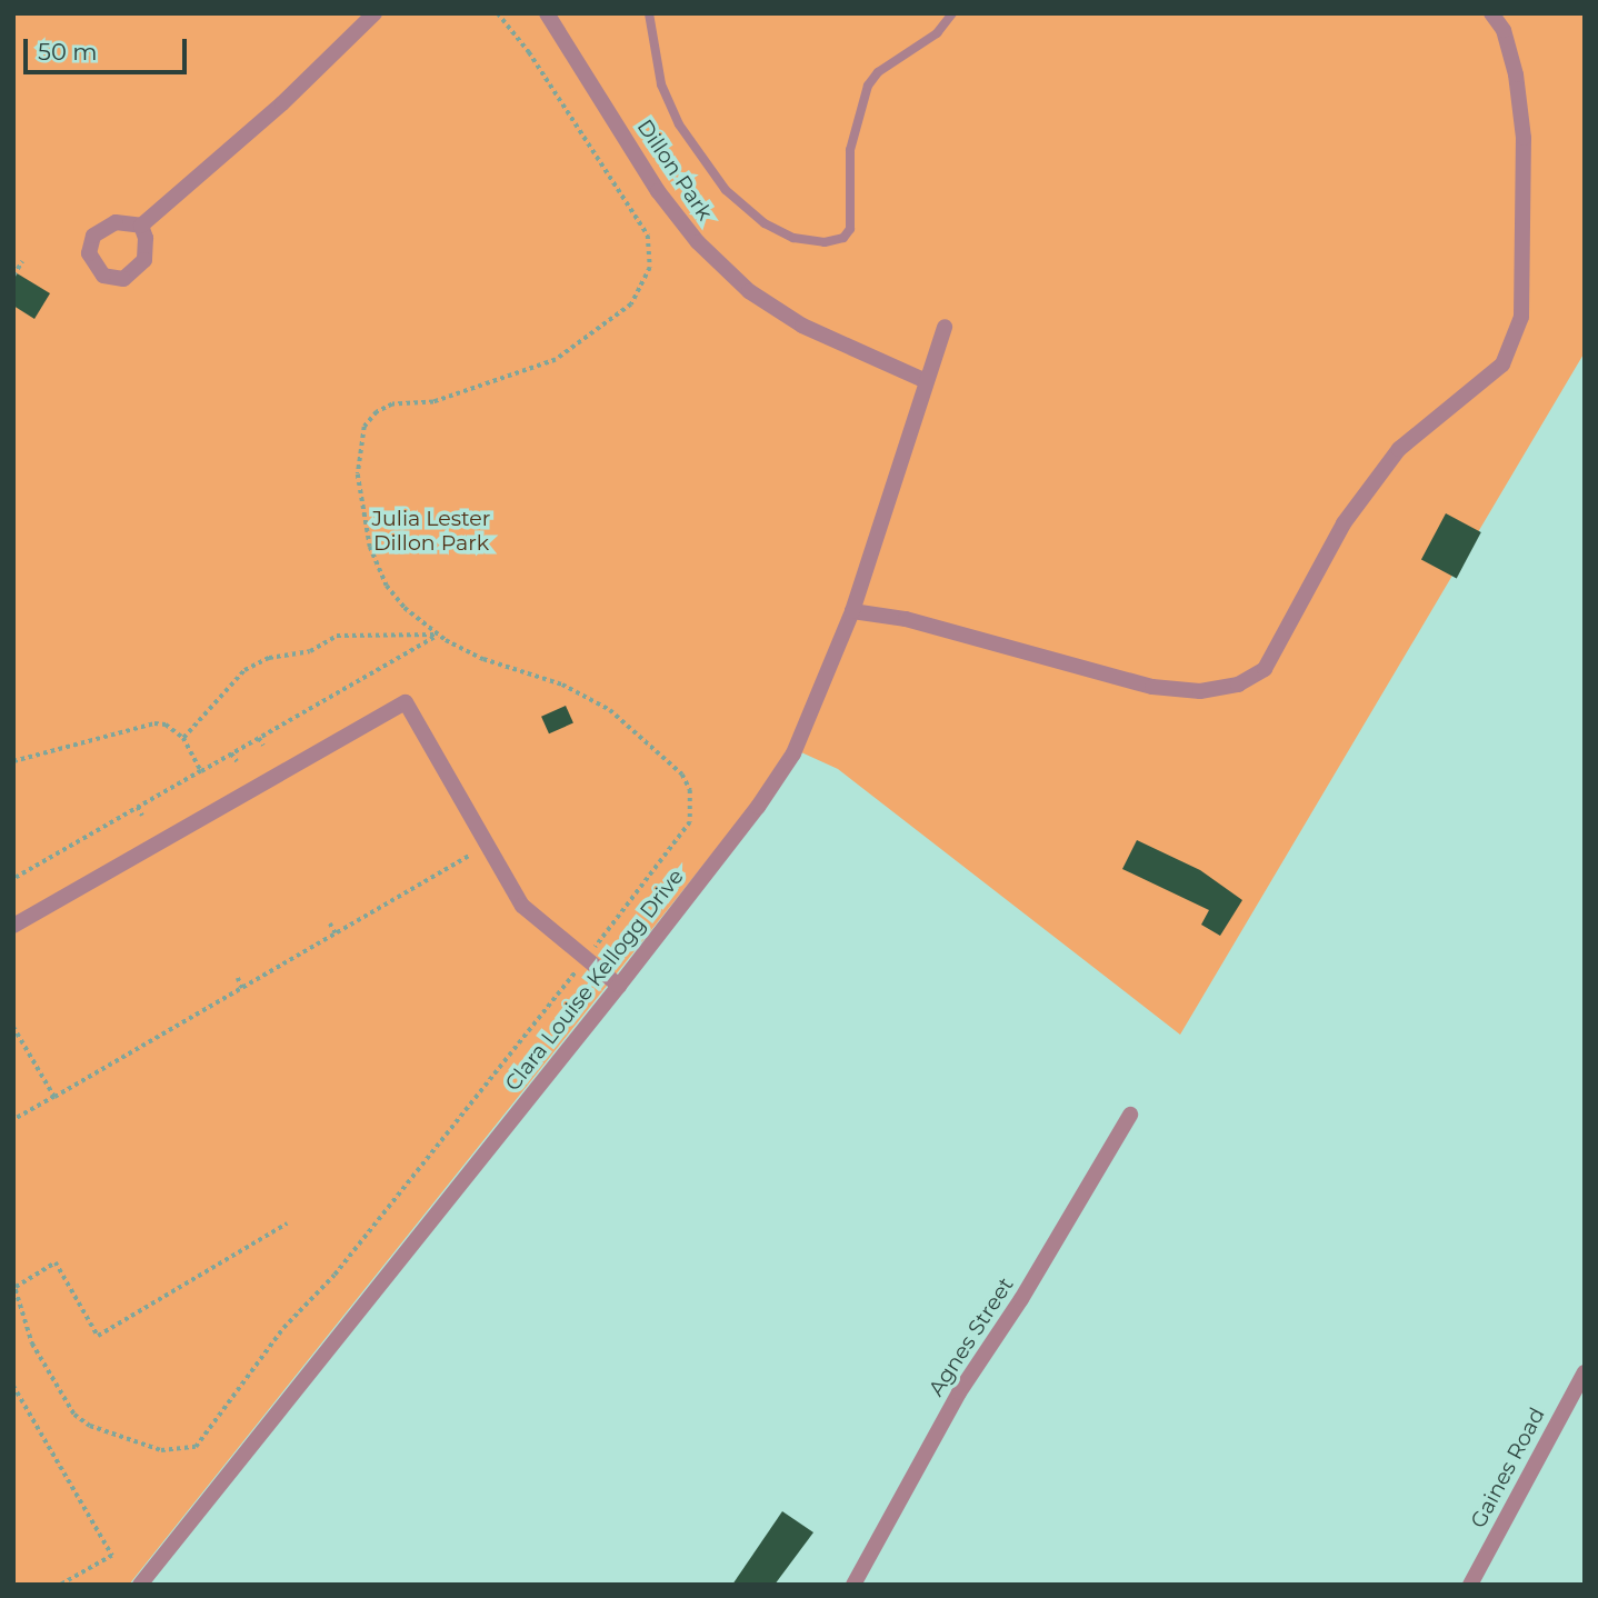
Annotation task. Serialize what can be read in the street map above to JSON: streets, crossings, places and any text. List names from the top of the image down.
{
  "streets": {
    "street": [
      "Dillon Park",
      "Clara Louise Kellogg Drive",
      "Agnes Street",
      "Gaines Road"
    ]
  },
  "crossings": [
    ["Dillon Park", "Clara Louise Kellogg Drive"]
  ],
  "parks": ["Julia Lester Dillon Park"],
  "scale_bar": "50 m"
}
